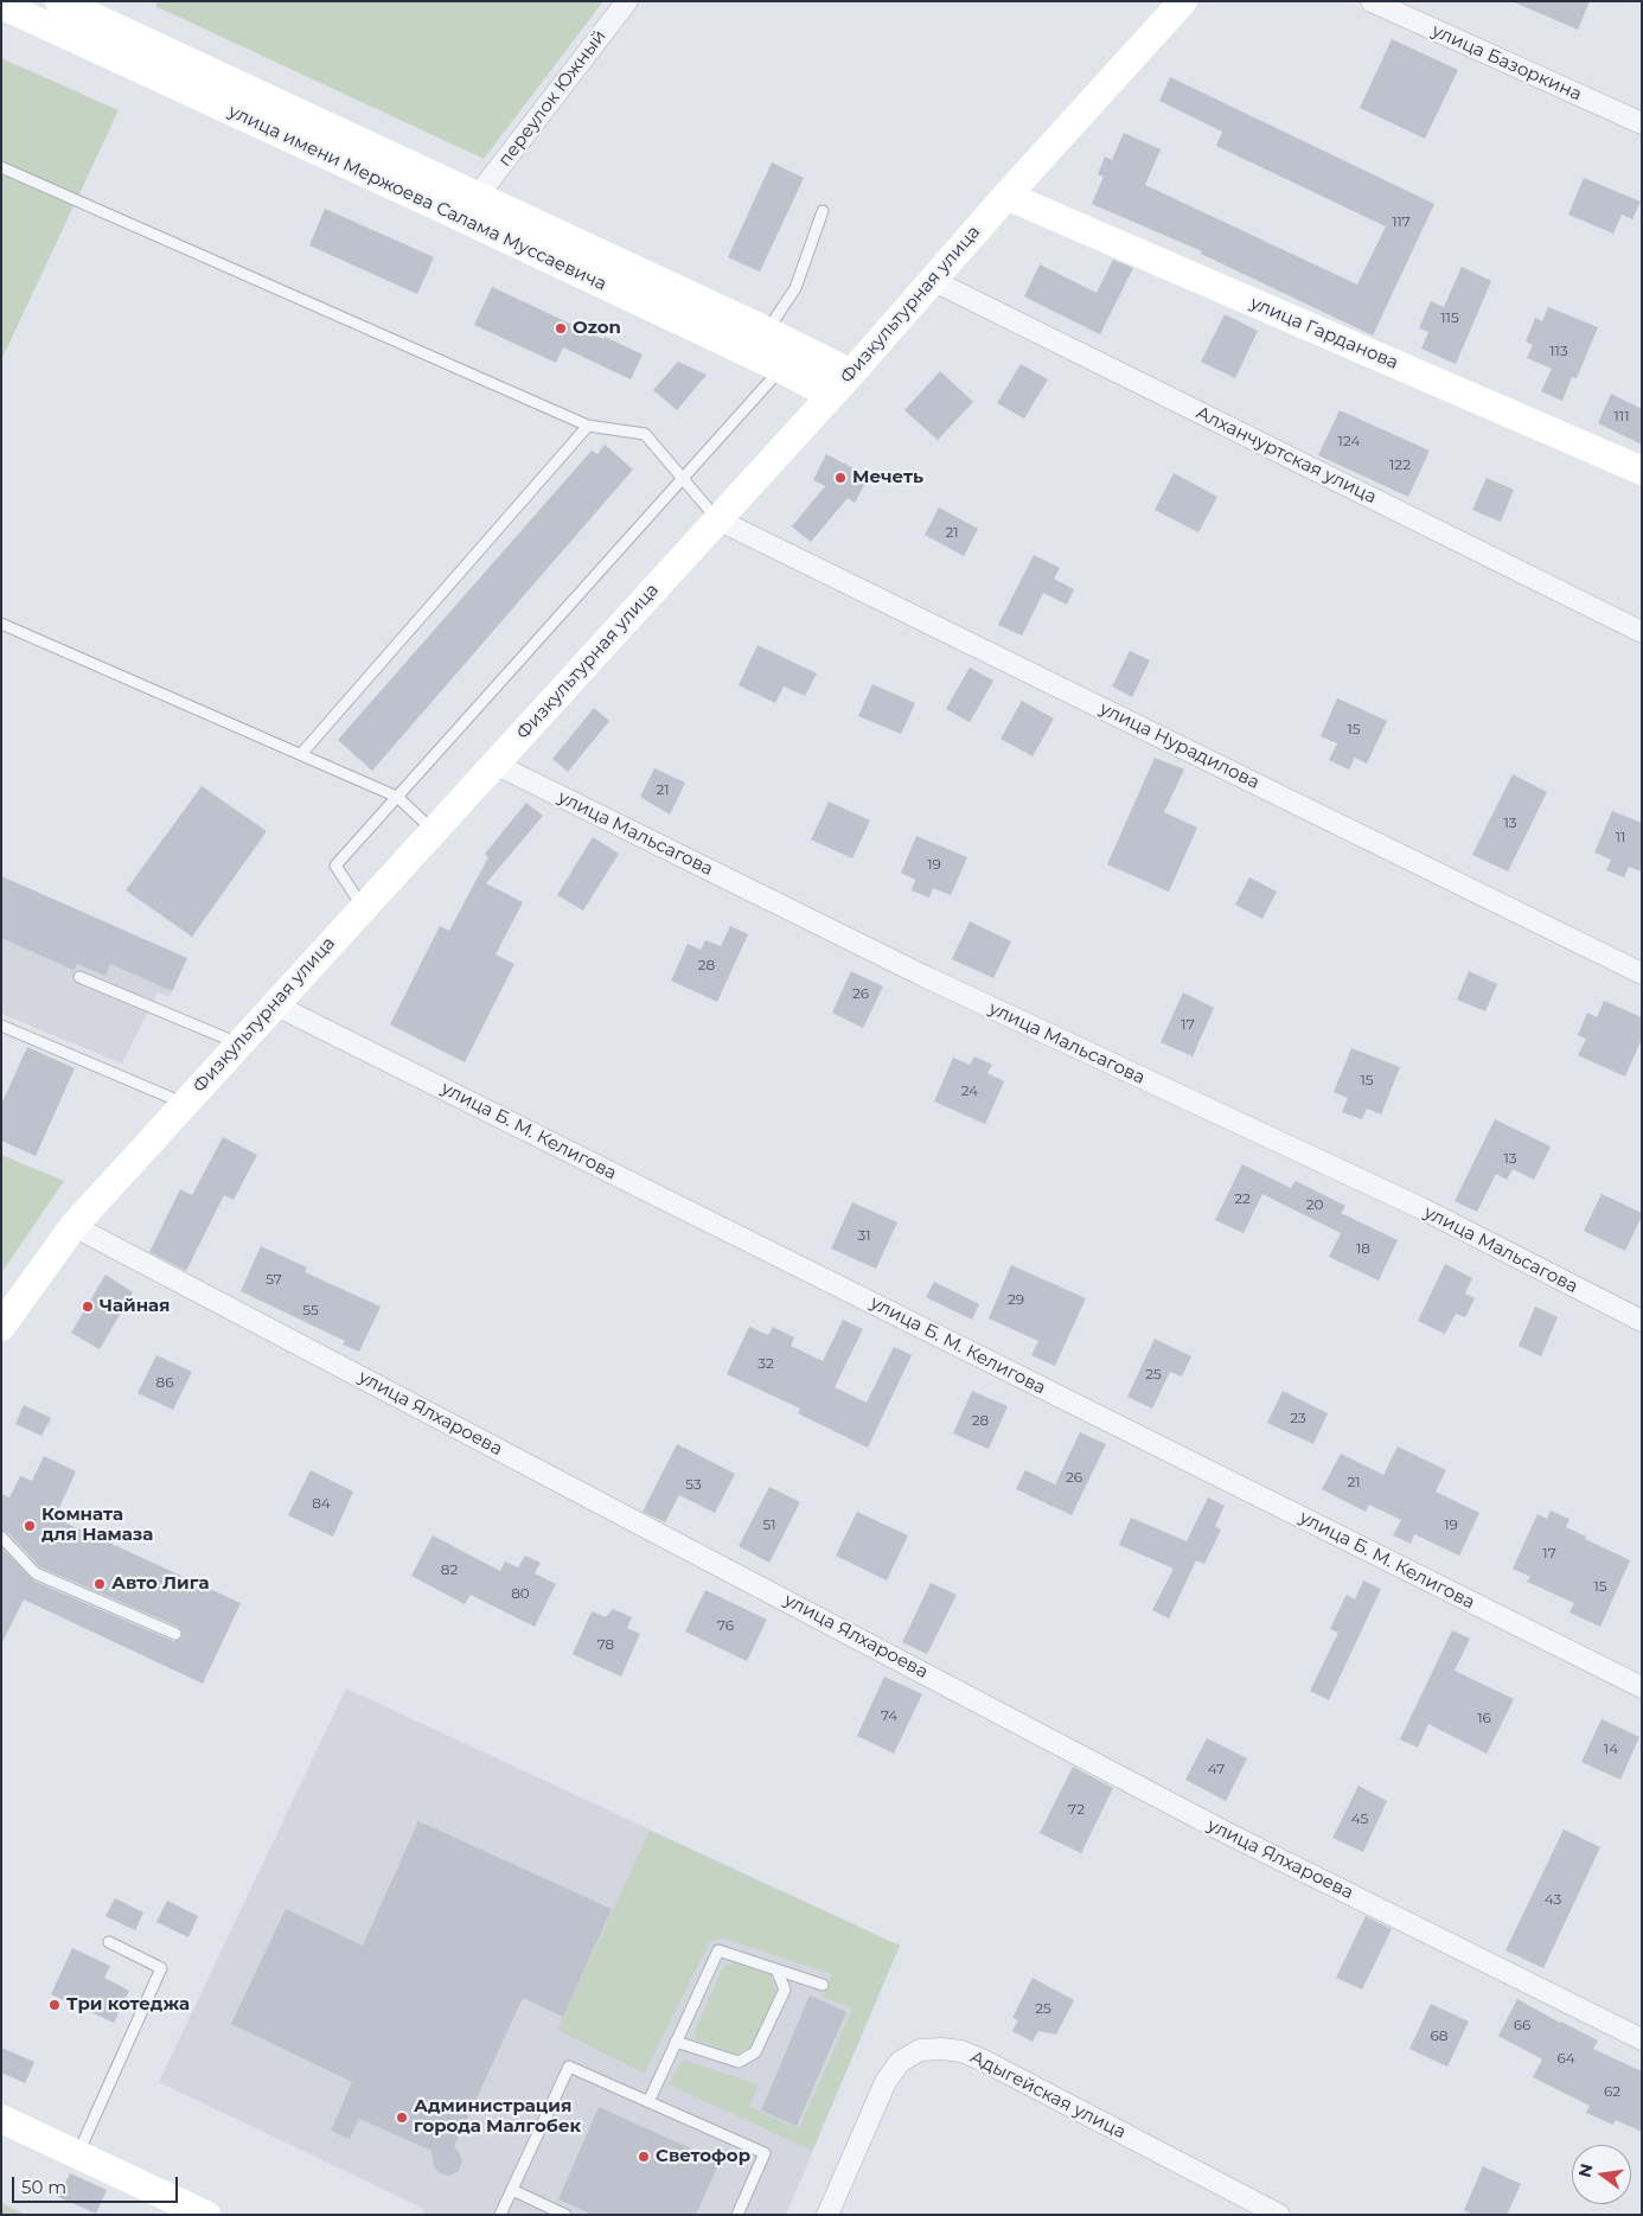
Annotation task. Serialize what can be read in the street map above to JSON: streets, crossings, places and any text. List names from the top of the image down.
{
  "streets": {
    "street": [
      "улица Базоркина",
      "переулок Южный",
      "улица имени Мержоева Салама Муссаевича",
      "Физкультурная улица",
      "улица Гарданова",
      "Алханчуртская улица",
      "улица Нурадилова",
      "улица Мальсагова",
      "улица Б. М. Келигова",
      "улица Ялхароева",
      "Адыгейская улица"
    ]
  },
  "crossings": [
    ["переулок Южный", "улица имени Мержоева Салама Муссаевича"],
    ["улица имени Мержоева Салама Муссаевича", "Физкультурная улица"],
    ["Физкультурная улица", "улица Гарданова"],
    ["Физкультурная улица", "Алханчуртская улица"],
    ["Физкультурная улица", "улица Нурадилова"],
    ["Физкультурная улица", "улица Мальсагова"],
    ["Физкультурная улица", "улица Б. М. Келигова"],
    ["Физкультурная улица", "улица Ялхароева"]
  ],
  "places": [
    "Ozon",
    "Мечеть",
    "Чайная",
    "Комната для Намаза",
    "Авто Лига",
    "Три котеджа",
    "Администрация города Малгобек",
    "Светофор"
  ],
  "house_numbers": [
    "117",
    "115",
    "113",
    "111",
    "124",
    "122",
    "21",
    "15",
    "21",
    "13",
    "11",
    "19",
    "28",
    "26",
    "17",
    "15",
    "24",
    "13",
    "22",
    "20",
    "31",
    "18",
    "57",
    "29",
    "55",
    "32",
    "25",
    "86",
    "23",
    "28",
    "26",
    "21",
    "53",
    "84",
    "51",
    "19",
    "17",
    "82",
    "15",
    "80",
    "76",
    "78",
    "74",
    "16",
    "14",
    "47",
    "72",
    "45",
    "43",
    "25",
    "66",
    "68",
    "64",
    "62"
  ],
  "scale_bar": "50 m",
  "north": "left"
}
